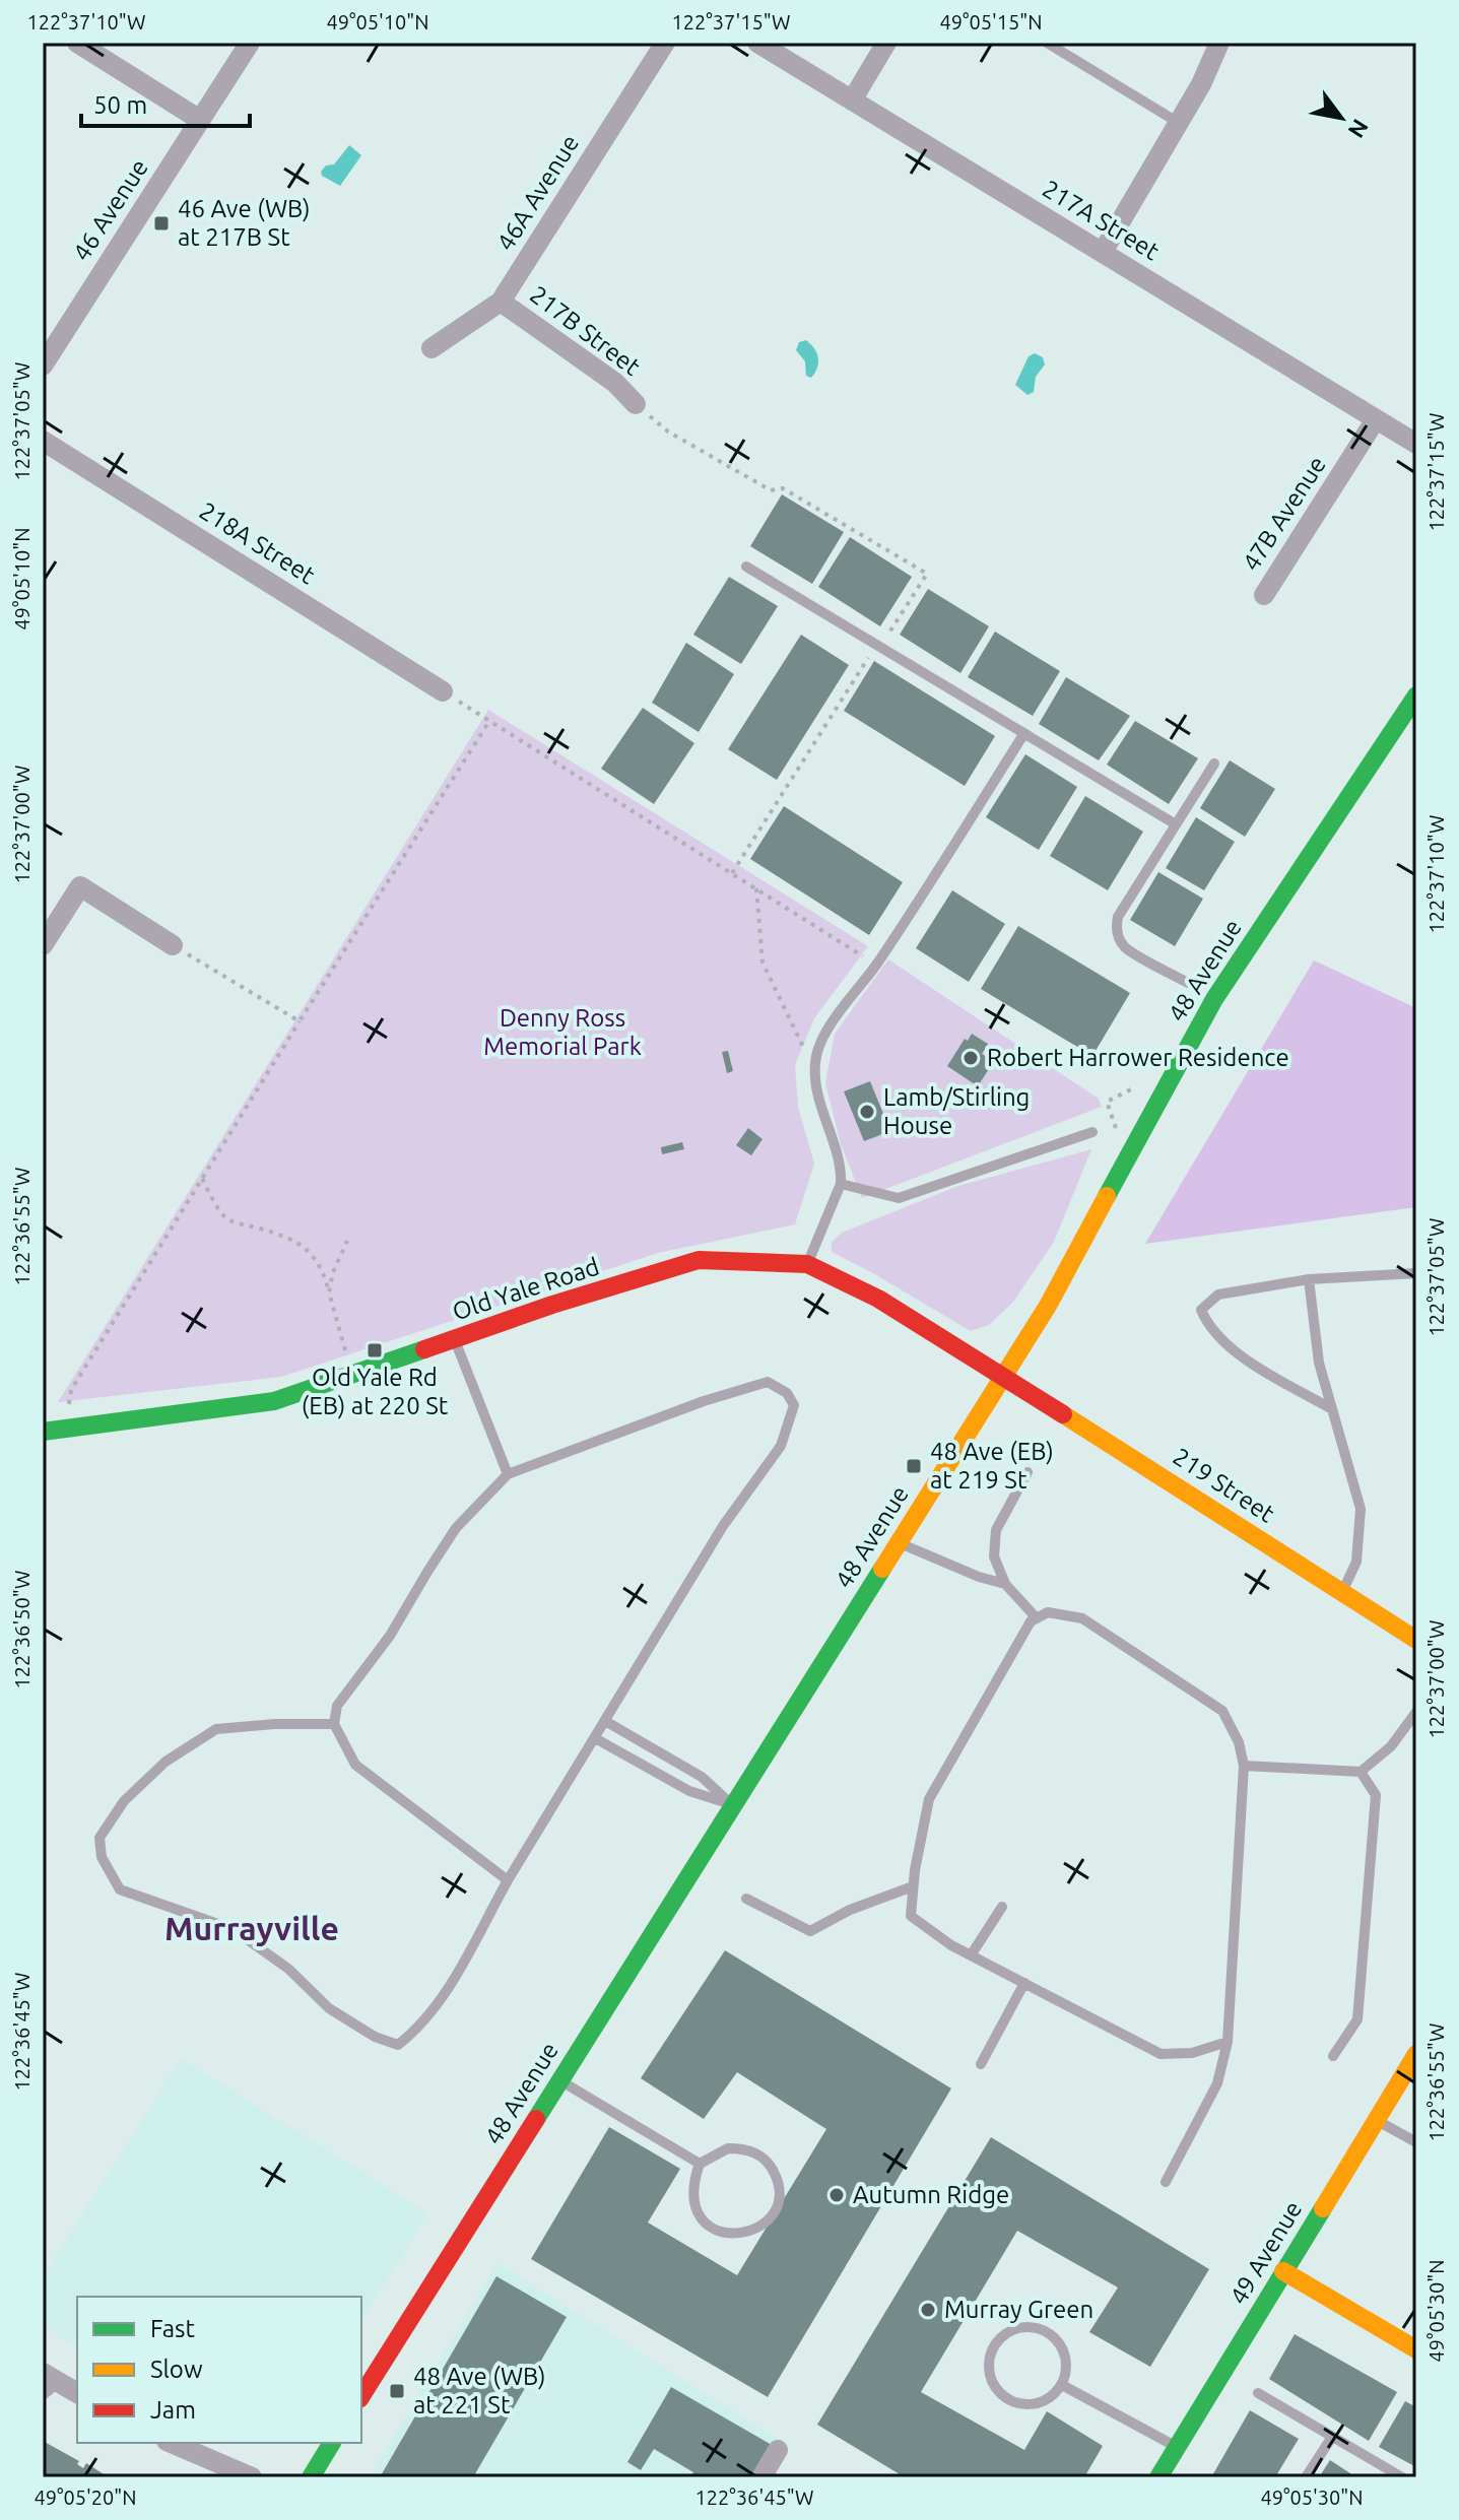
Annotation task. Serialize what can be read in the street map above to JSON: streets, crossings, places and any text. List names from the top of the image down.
{
  "streets": {
    "street": [
      "46A Avenue",
      "46 Avenue",
      "217A Street",
      "217B Street",
      "47B Avenue",
      "218A Street",
      "48 Avenue",
      "Old Yale Road",
      "219 Street",
      "49 Avenue"
    ]
  },
  "crossings": [
    ["46A Avenue", "217B Street"],
    ["217A Street", "47B Avenue"],
    ["48 Avenue", "Old Yale Road"],
    ["48 Avenue", "219 Street"],
    ["Old Yale Road", "219 Street"]
  ],
  "districts": ["Murrayville"],
  "parks": ["Denny Ross Memorial Park"],
  "places": {
    "transit": [
      "46 Ave (WB) at 217B St",
      "Old Yale Rd (EB) at 220 St",
      "48 Ave (EB) at 219 St",
      "48 Ave (WB) at 221 St"
    ],
    "other": [
      "Robert Harrower Residence",
      "Lamb/Stirling House",
      "Autumn Ridge",
      "Murray Green"
    ]
  },
  "legend": ["Fast", "Slow", "Jam"],
  "scale_bar": "50 m",
  "north": "bottom right",
  "coordinates": [
    "122°37'10\"W",
    "49°05'10\"N",
    "122°37'15\"W",
    "49°05'15\"N",
    "122°37'05\"W",
    "122°37'00\"W",
    "122°36'55\"W",
    "122°36'50\"W",
    "122°36'45\"W",
    "49°05'30\"N",
    "49°05'20\"N"
  ]
}
